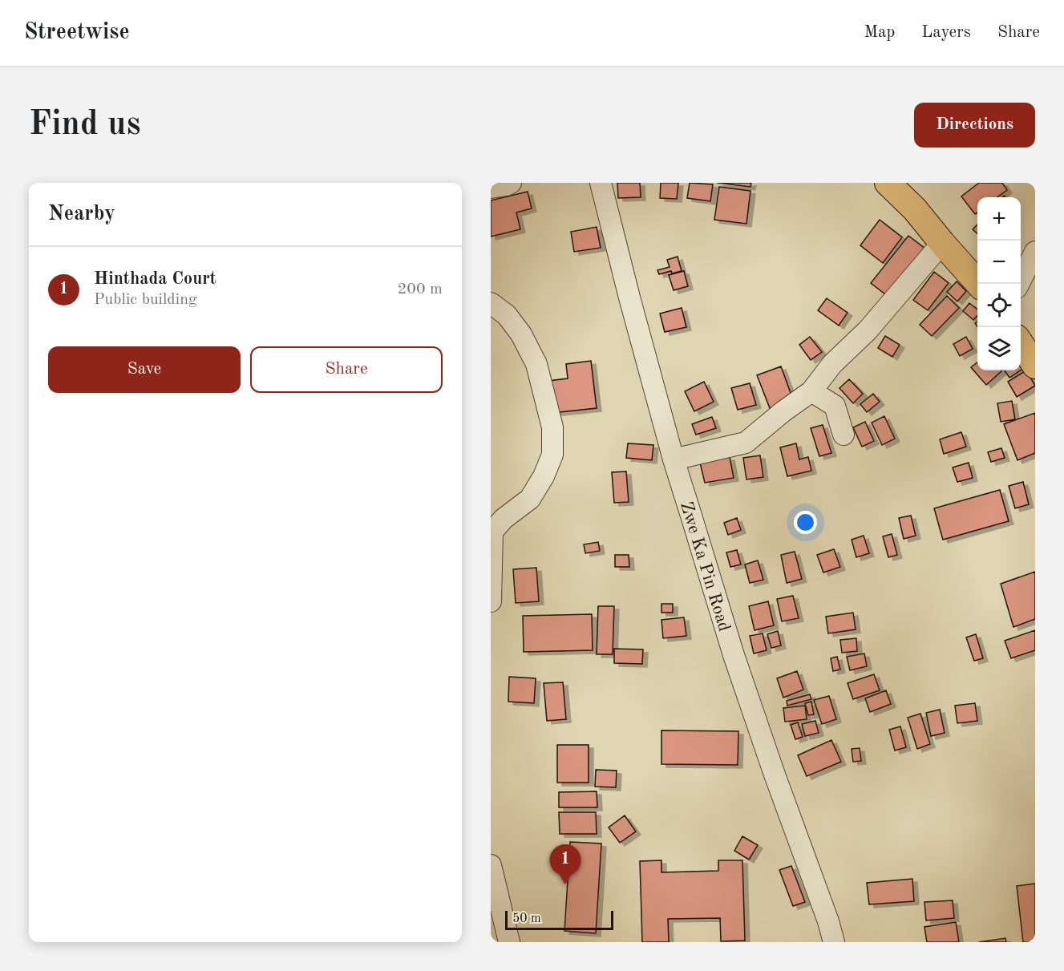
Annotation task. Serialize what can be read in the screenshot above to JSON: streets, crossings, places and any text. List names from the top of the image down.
{
  "streets": {
    "street": ["Zwe Ka Pin Road"]
  },
  "scale_bar": "50 m",
  "page": {
    "header": "Streetwise",
    "nav": ["Map", "Layers", "Share"],
    "buttons": [
      "Directions",
      ["Save", "Share"]
    ],
    "title": "Find us",
    "heading": "Nearby",
    "map_buttons": ["+", "−"],
    "list": [
      {
        "mark": "1",
        "name": "Hinthada Court",
        "note": "Public building",
        "value": "200 m"
      }
    ],
    "pins": "1",
    "scale": "50 m"
  }
}
